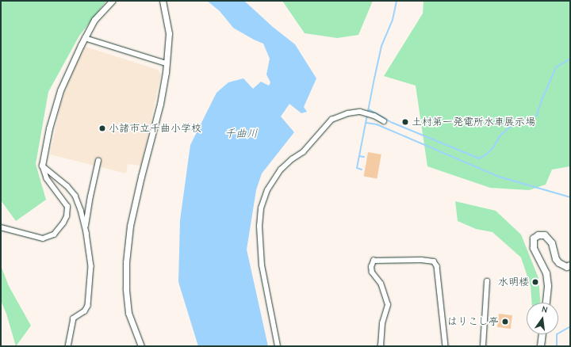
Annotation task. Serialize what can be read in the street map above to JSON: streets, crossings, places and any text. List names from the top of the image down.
{
  "water": ["千曲川"],
  "places": [
    "土村第一発電所水車展示場",
    "小諸市立千曲小学校",
    "水明楼",
    "はりこし亭"
  ],
  "north": "top"
}
